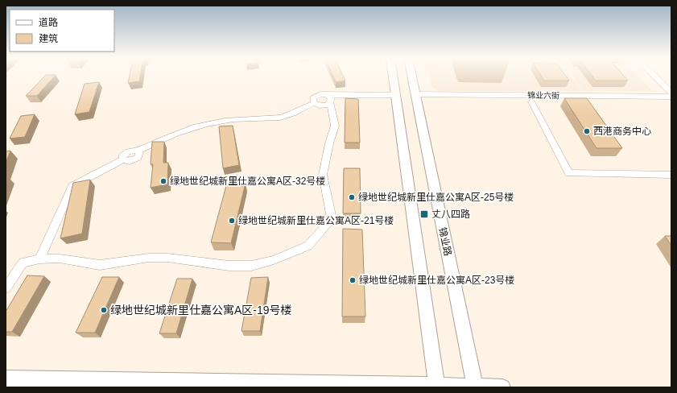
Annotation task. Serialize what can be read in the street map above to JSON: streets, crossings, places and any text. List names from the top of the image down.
{
  "streets": {
    "main road": ["锦业路"],
    "street": ["锦业六街"]
  },
  "crossings": [
    ["锦业六街", "锦业路"]
  ],
  "places": {
    "other": [
      "西港商务中心",
      "绿地世纪城新里仕嘉公寓A区-32号楼",
      "绿地世纪城新里仕嘉公寓A区-25号楼",
      "绿地世纪城新里仕嘉公寓A区-21号楼",
      "绿地世纪城新里仕嘉公寓A区-23号楼",
      "绿地世纪城新里仕嘉公寓A区-19号楼"
    ],
    "transit": ["丈八四路"]
  },
  "legend": ["道路", "建筑"]
}
